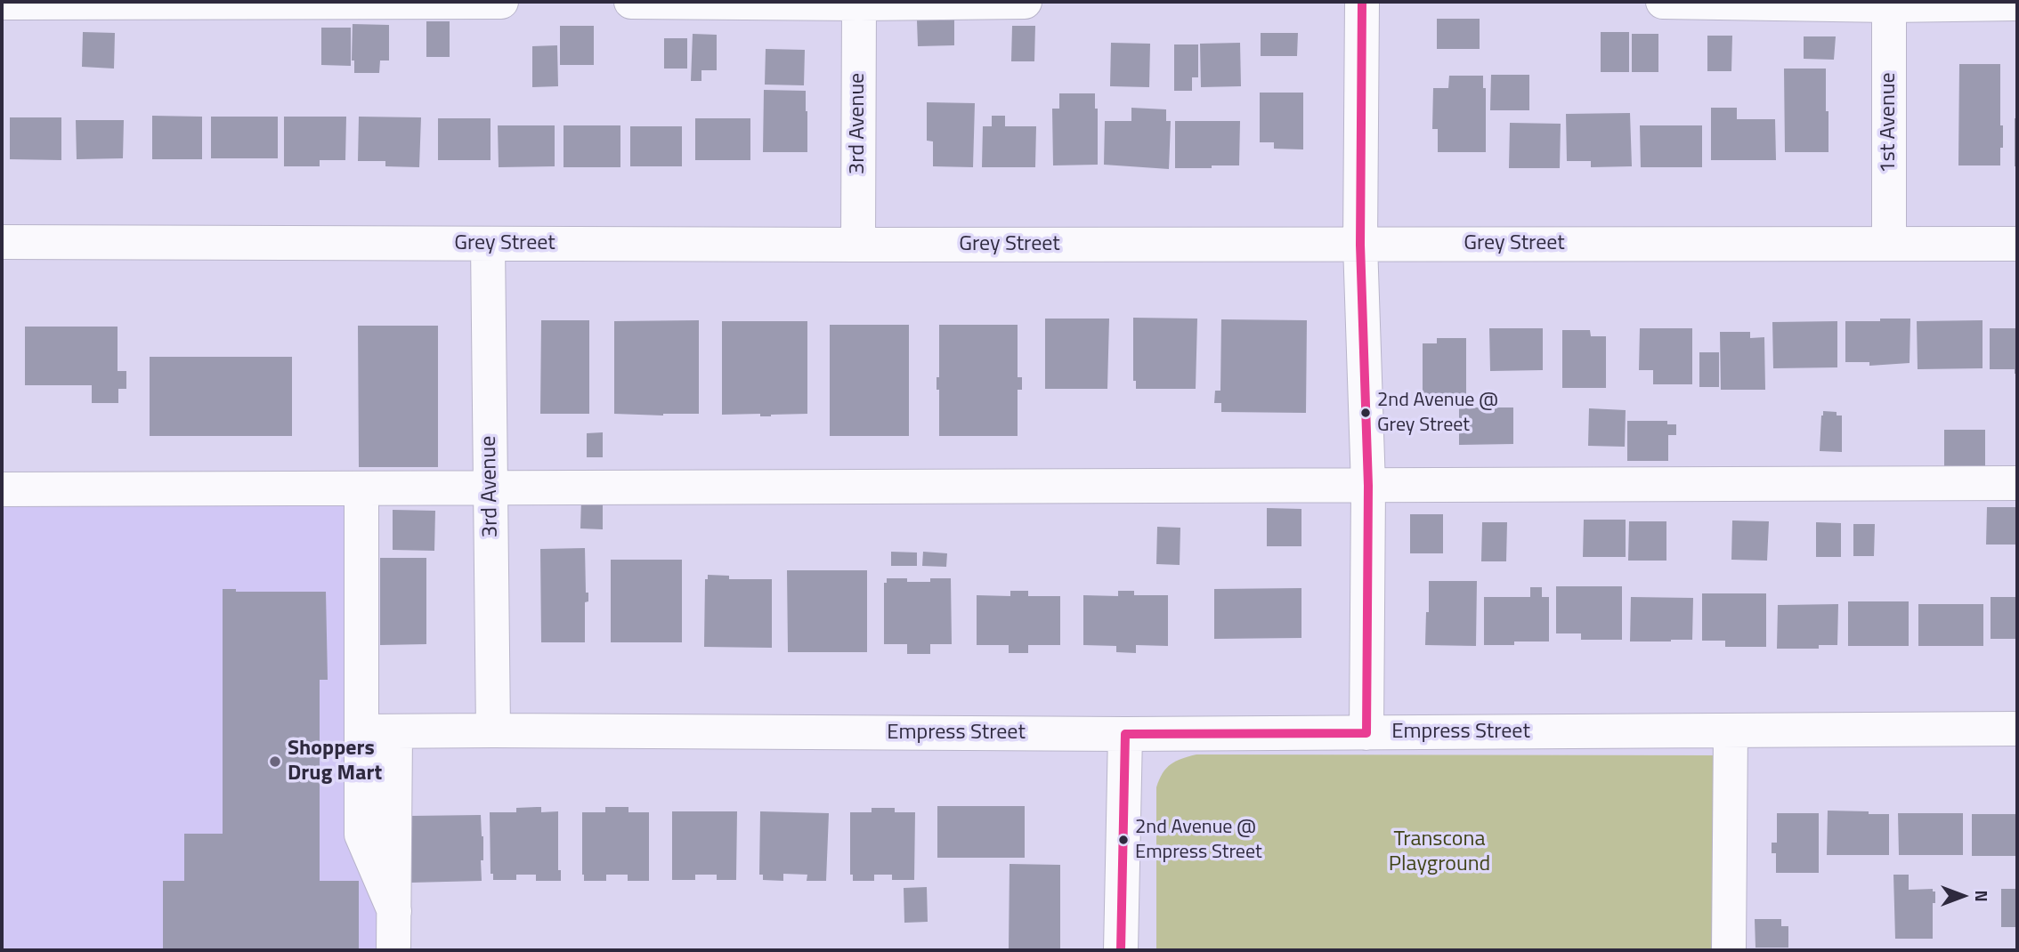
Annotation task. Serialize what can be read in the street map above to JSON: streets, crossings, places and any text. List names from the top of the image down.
{
  "streets": {
    "street": [
      "1st Avenue",
      "3rd Avenue",
      "Grey Street",
      "Empress Street"
    ]
  },
  "crossings": [
    ["1st Avenue", "Grey Street"],
    ["3rd Avenue", "Grey Street"],
    ["3rd Avenue", "Empress Street"]
  ],
  "parks": ["Transcona Playground"],
  "places": ["2nd Avenue @ Grey Street", "Shoppers Drug Mart", "2nd Avenue @ Empress Street"],
  "north": "right"
}
